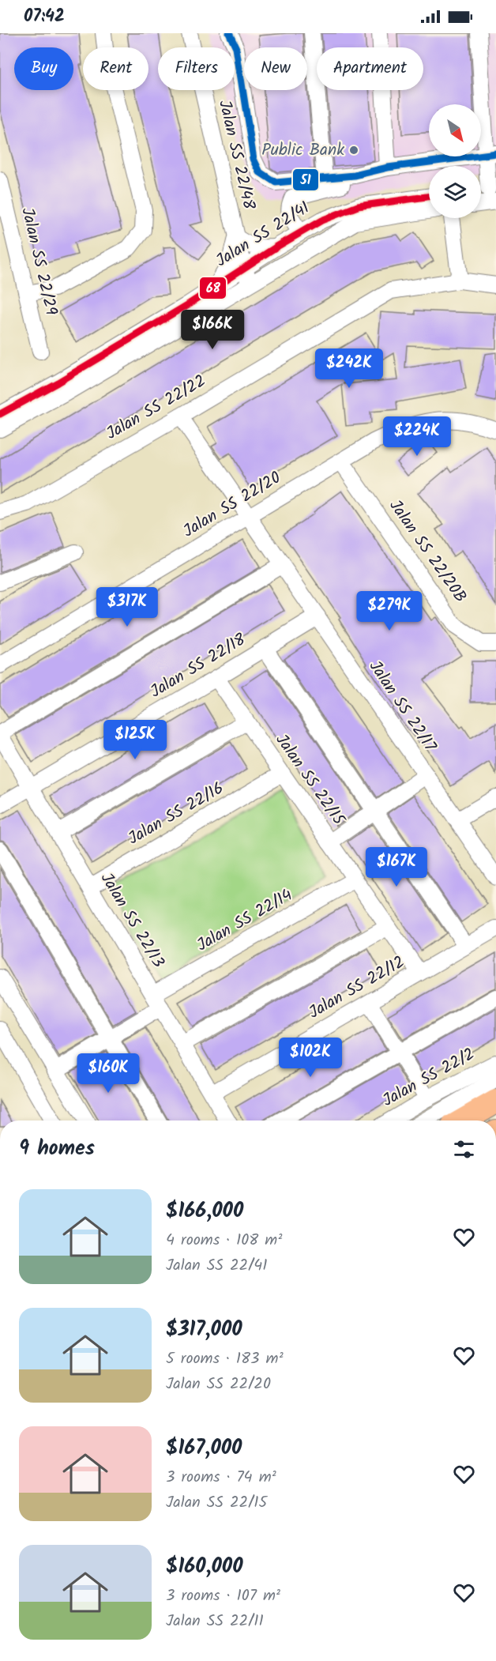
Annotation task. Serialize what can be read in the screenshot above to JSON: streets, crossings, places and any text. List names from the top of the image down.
{
  "streets": {
    "street": [
      "Jalan SS 22/48",
      "Jalan SS 22/41",
      "Jalan SS 22/29",
      "Jalan SS 22/22",
      "Jalan SS 22/20",
      "Jalan SS 22/20B",
      "Jalan SS 22/18",
      "Jalan SS 22/17",
      "Jalan SS 22/15",
      "Jalan SS 22/16",
      "Jalan SS 22/13",
      "Jalan SS 22/14",
      "Jalan SS 22/12",
      "Jalan SS 22/2"
    ]
  },
  "crossings": [
    ["Jalan SS 22/48", "Jalan SS 22/41"],
    ["Jalan SS 22/22", "Jalan SS 22/17"],
    ["Jalan SS 22/20", "Jalan SS 22/20B"],
    ["Jalan SS 22/20", "Jalan SS 22/17"],
    ["Jalan SS 22/18", "Jalan SS 22/17"],
    ["Jalan SS 22/18", "Jalan SS 22/15"],
    ["Jalan SS 22/18", "Jalan SS 22/13"],
    ["Jalan SS 22/15", "Jalan SS 22/16"],
    ["Jalan SS 22/15", "Jalan SS 22/14"],
    ["Jalan SS 22/15", "Jalan SS 22/12"],
    ["Jalan SS 22/16", "Jalan SS 22/13"],
    ["Jalan SS 22/13", "Jalan SS 22/14"],
    ["Jalan SS 22/13", "Jalan SS 22/12"]
  ],
  "places": ["Public Bank"],
  "lines": ["transit line 51", "transit line 68"],
  "north": "bottom right",
  "page": {
    "status": "07:42",
    "chip": [
      "Buy",
      "Rent",
      "Filters",
      "New",
      "Apartment"
    ],
    "price": [
      "$166K",
      "$242K",
      "$224K",
      "$317K",
      "$279K",
      "$125K",
      "$167K",
      "$102K",
      "$160K"
    ],
    "heading": "9 homes",
    "list": [
      {
        "name": "$166,000",
        "note": "4 rooms · 108 m² · Jalan SS 22/41"
      },
      {
        "name": "$317,000",
        "note": "5 rooms · 183 m² · Jalan SS 22/20"
      },
      {
        "name": "$167,000",
        "note": "3 rooms · 74 m² · Jalan SS 22/15"
      },
      {
        "name": "$160,000",
        "note": "3 rooms · 107 m² · Jalan SS 22/11"
      }
    ]
  }
}
